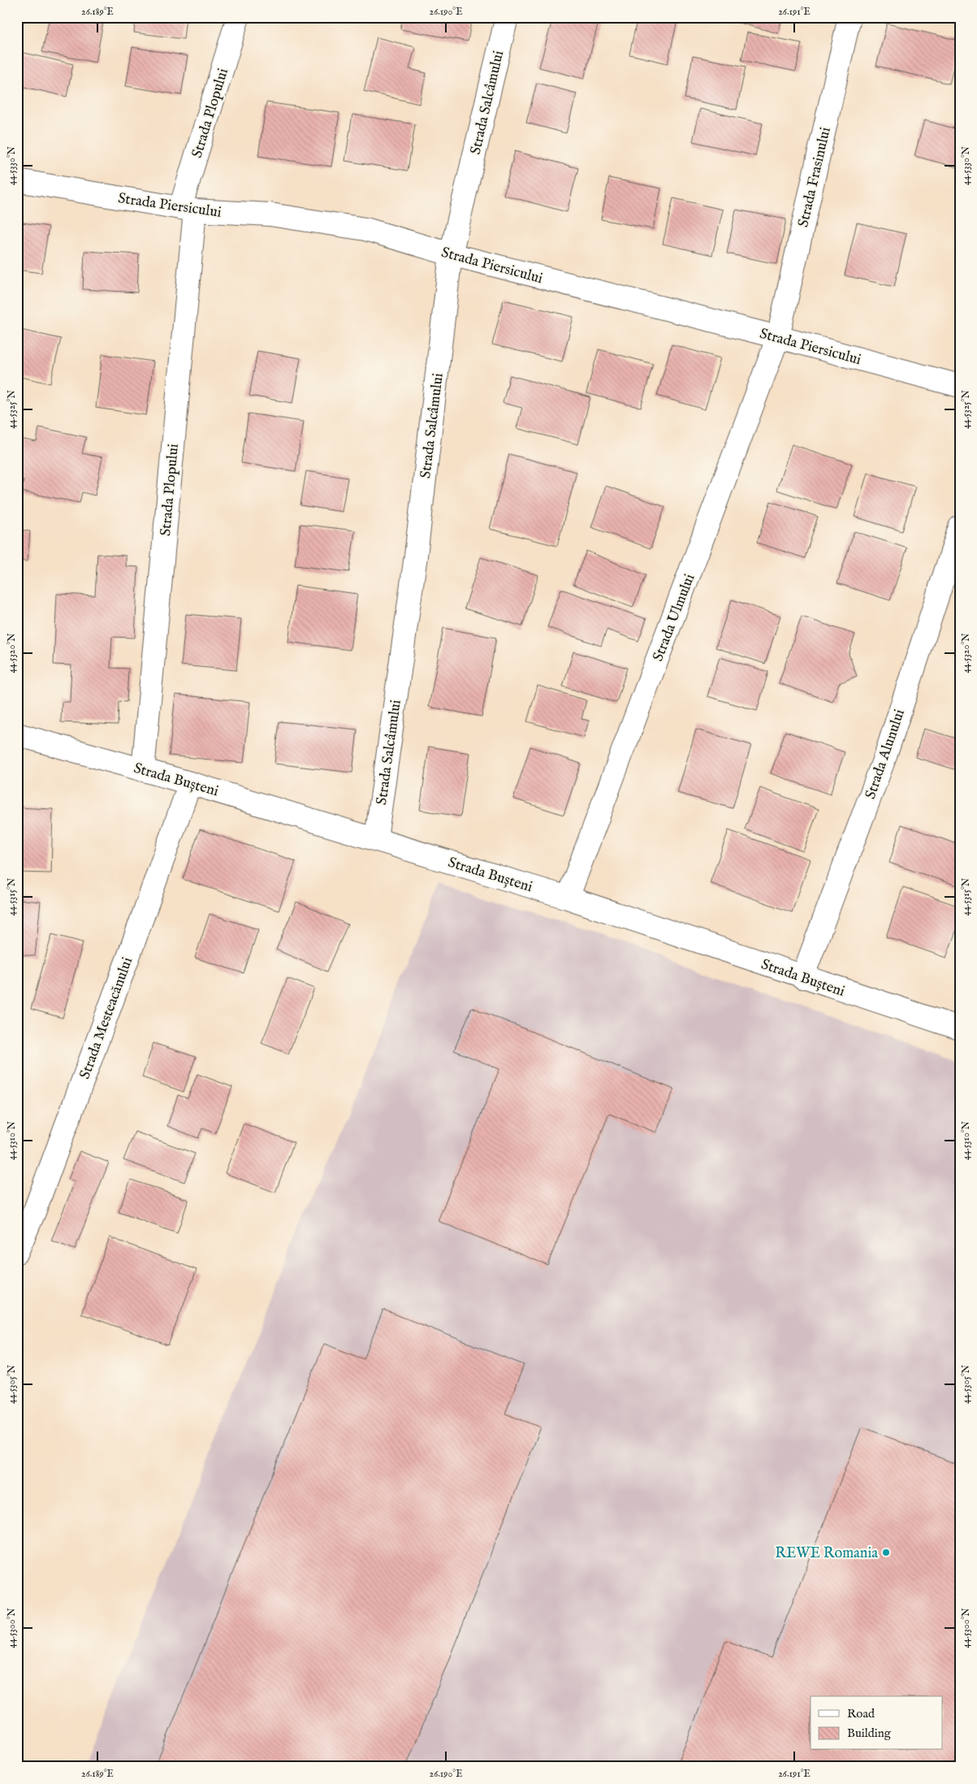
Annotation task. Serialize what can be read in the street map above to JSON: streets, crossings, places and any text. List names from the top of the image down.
{
  "streets": {
    "street": [
      "Strada Salcâmului",
      "Strada Plopului",
      "Strada Frasinului",
      "Strada Piersicului",
      "Strada Ulmului",
      "Strada Alunului",
      "Strada Bușteni",
      "Strada Mesteacănului"
    ]
  },
  "crossings": [
    ["Strada Salcâmului", "Strada Piersicului"],
    ["Strada Salcâmului", "Strada Bușteni"],
    ["Strada Plopului", "Strada Piersicului"],
    ["Strada Plopului", "Strada Bușteni"],
    ["Strada Frasinului", "Strada Piersicului"],
    ["Strada Frasinului", "Strada Ulmului"],
    ["Strada Piersicului", "Strada Ulmului"],
    ["Strada Ulmului", "Strada Bușteni"],
    ["Strada Alunului", "Strada Bușteni"],
    ["Strada Bușteni", "Strada Mesteacănului"]
  ],
  "places": ["REWE Romania"],
  "legend": ["Road", "Building"],
  "coordinates": [
    "26.189°E",
    "26.190°E",
    "26.191°E",
    "44.5330°N",
    "44.5325°N",
    "44.5320°N",
    "44.5315°N",
    "44.5310°N",
    "44.5305°N",
    "44.5300°N"
  ]
}
